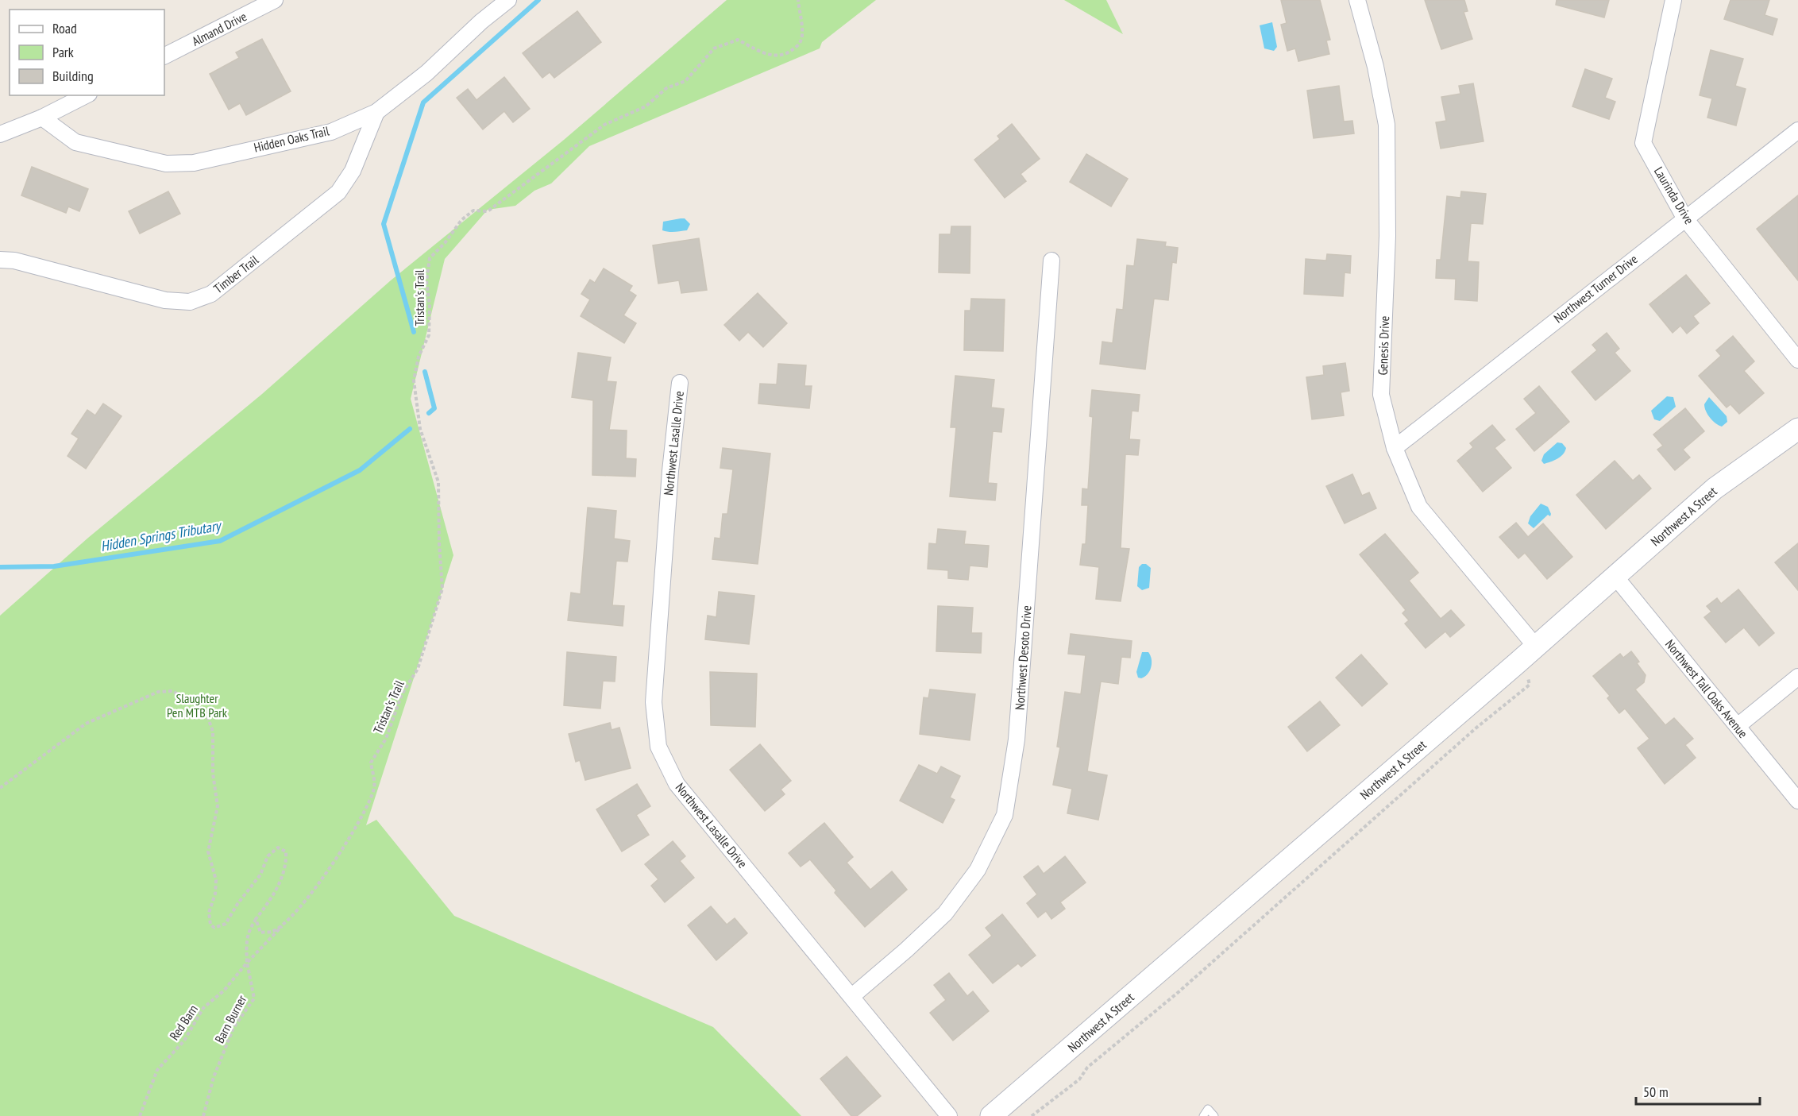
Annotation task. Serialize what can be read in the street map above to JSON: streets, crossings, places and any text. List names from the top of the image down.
{
  "streets": {
    "street": [
      "Almand Drive",
      "Hidden Oaks Trail",
      "Laurinda Drive",
      "Timber Trail",
      "Northwest Turner Drive",
      "Genesis Drive",
      "Northwest Lasalle Drive",
      "Northwest A Street",
      "Northwest Desoto Drive",
      "Northwest Tall Oaks Avenue"
    ],
    "path": ["Tristan's Trail", "Barn Burner", "Red Barn"]
  },
  "crossings": [
    ["Hidden Oaks Trail", "Timber Trail"],
    ["Laurinda Drive", "Northwest Turner Drive"],
    ["Northwest Turner Drive", "Genesis Drive"],
    ["Genesis Drive", "Northwest A Street"],
    ["Northwest Lasalle Drive", "Northwest Desoto Drive"],
    ["Northwest A Street", "Northwest Tall Oaks Avenue"],
    ["Barn Burner", "Red Barn"]
  ],
  "water": ["Hidden Springs Tributary"],
  "parks": ["Slaughter Pen MTB Park"],
  "legend": ["Road", "Park", "Building"],
  "scale_bar": "50 m"
}
